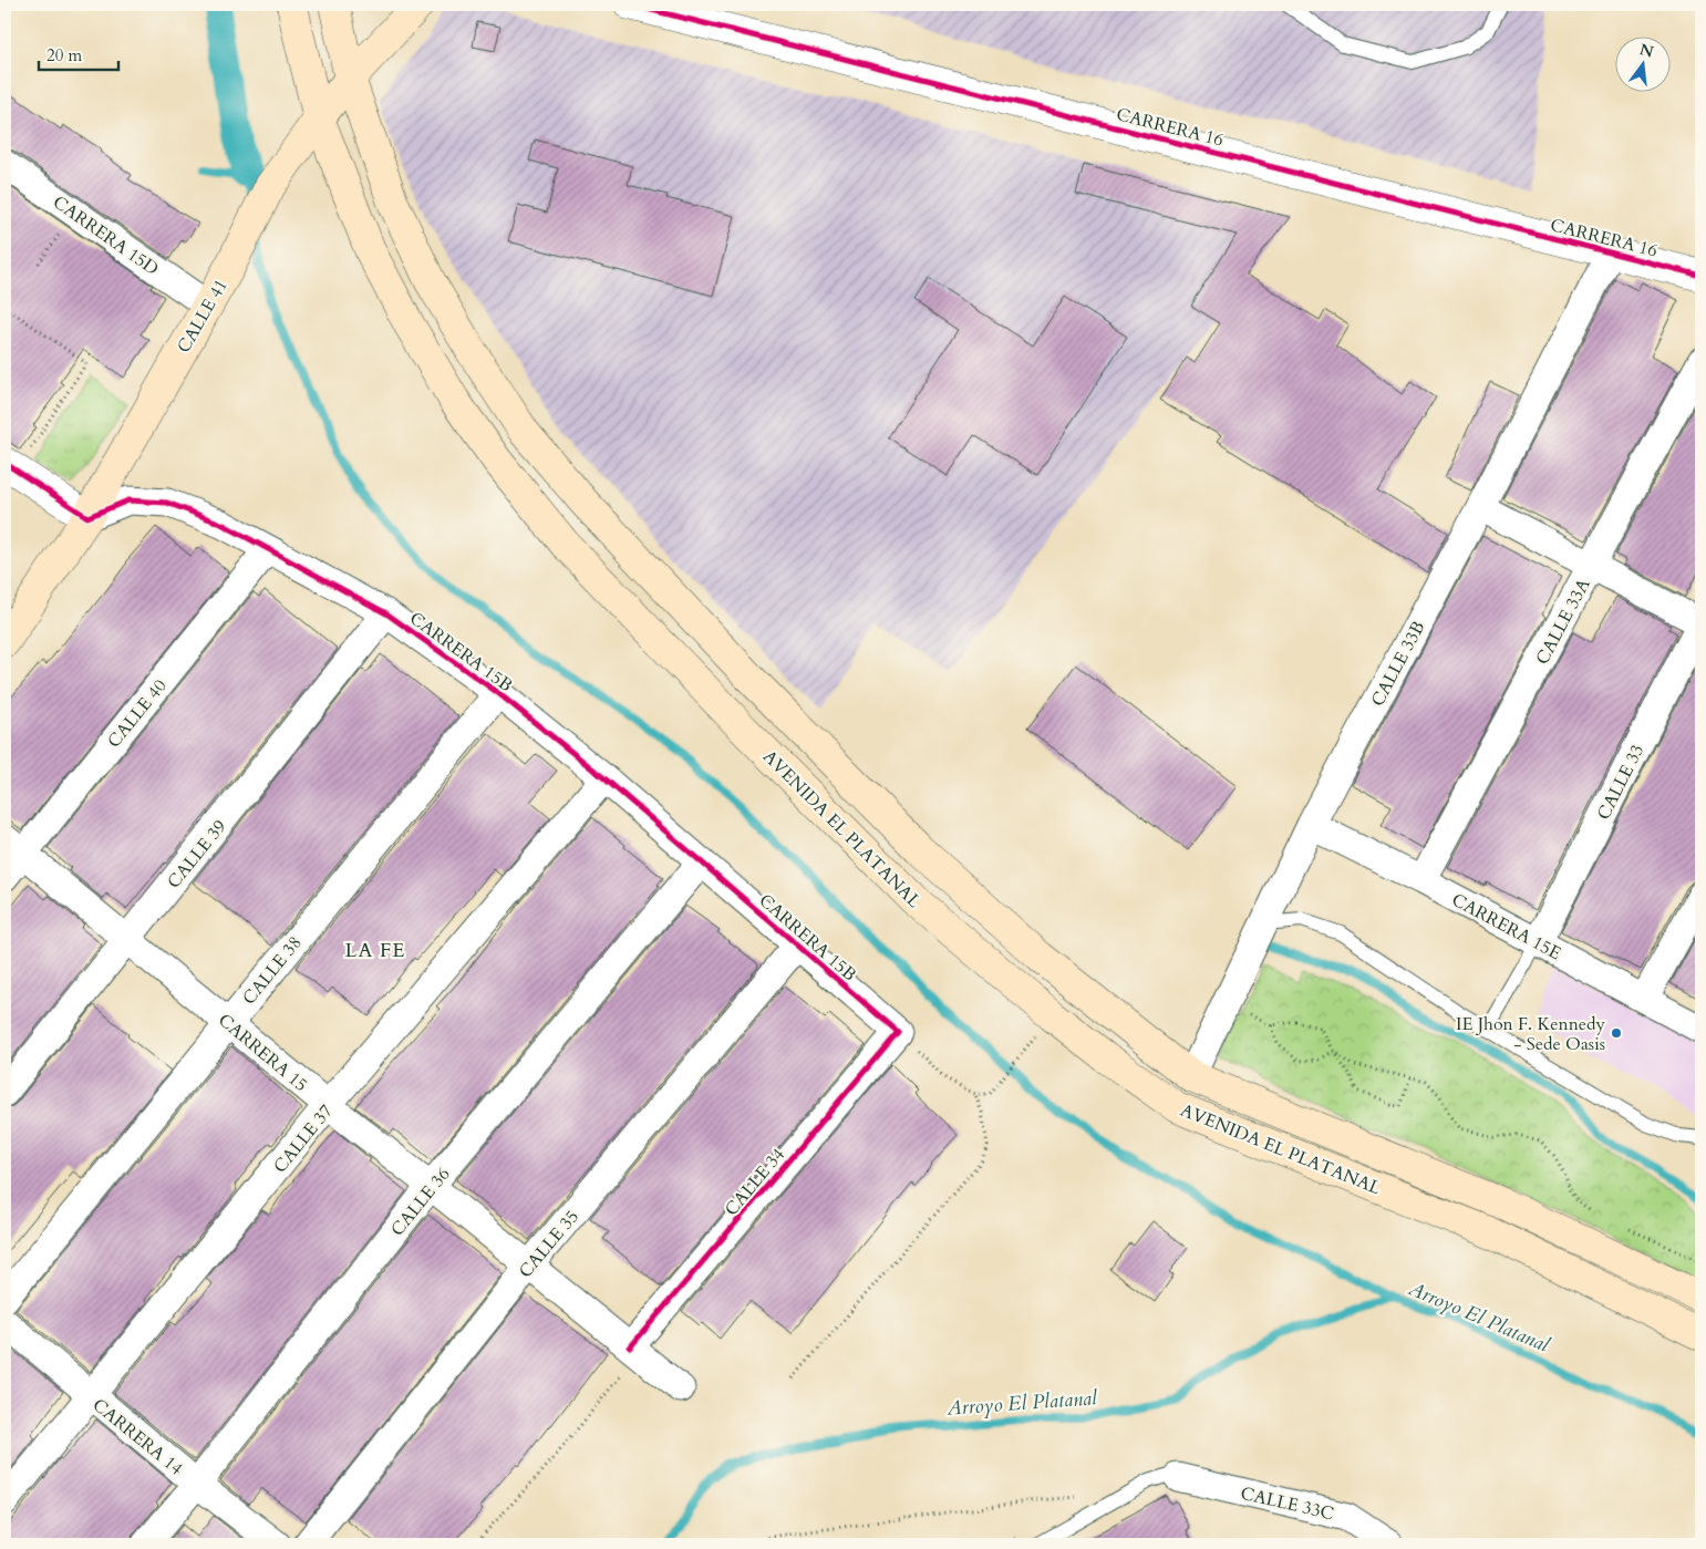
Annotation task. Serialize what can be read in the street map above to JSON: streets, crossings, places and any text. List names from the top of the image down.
{
  "streets": {
    "main road": ["CALLE 41", "AVENIDA EL PLATANAL"],
    "street": [
      "CARRERA 16",
      "CARRERA 15D",
      "CALLE 33A",
      "CARRERA 15B",
      "CALLE 33B",
      "CALLE 40",
      "CALLE 33",
      "CALLE 39",
      "CARRERA 15E",
      "CALLE 38",
      "CARRERA 15",
      "CALLE 37",
      "CALLE 34",
      "CALLE 36",
      "CALLE 35",
      "CARRERA 14",
      "CALLE 33C"
    ]
  },
  "crossings": [
    ["CARRERA 16", "CALLE 33B"],
    ["CARRERA 15D", "CALLE 41"],
    ["CALLE 41", "CARRERA 15B"],
    ["CALLE 41", "AVENIDA EL PLATANAL"],
    ["CALLE 33A", "CARRERA 15E"],
    ["CARRERA 15B", "CALLE 40"],
    ["CARRERA 15B", "CALLE 39"],
    ["CARRERA 15B", "CALLE 38"],
    ["CARRERA 15B", "CALLE 37"],
    ["CARRERA 15B", "CALLE 34"],
    ["CARRERA 15B", "CALLE 36"],
    ["CARRERA 15B", "CALLE 35"],
    ["CALLE 33B", "AVENIDA EL PLATANAL"],
    ["CALLE 33B", "CARRERA 15E"],
    ["CALLE 40", "CARRERA 15"],
    ["CALLE 33", "CARRERA 15E"],
    ["CALLE 39", "CARRERA 15"],
    ["CALLE 38", "CARRERA 15"],
    ["CARRERA 15", "CALLE 37"],
    ["CARRERA 15", "CALLE 34"],
    ["CARRERA 15", "CALLE 36"],
    ["CARRERA 15", "CALLE 35"],
    ["CALLE 37", "CARRERA 14"],
    ["CALLE 36", "CARRERA 14"]
  ],
  "districts": ["LA FE"],
  "water": ["Arroyo El Platanal"],
  "places": ["IE Jhon F. Kennedy - Sede Oasis"],
  "scale_bar": "20 m",
  "north": "top"
}
